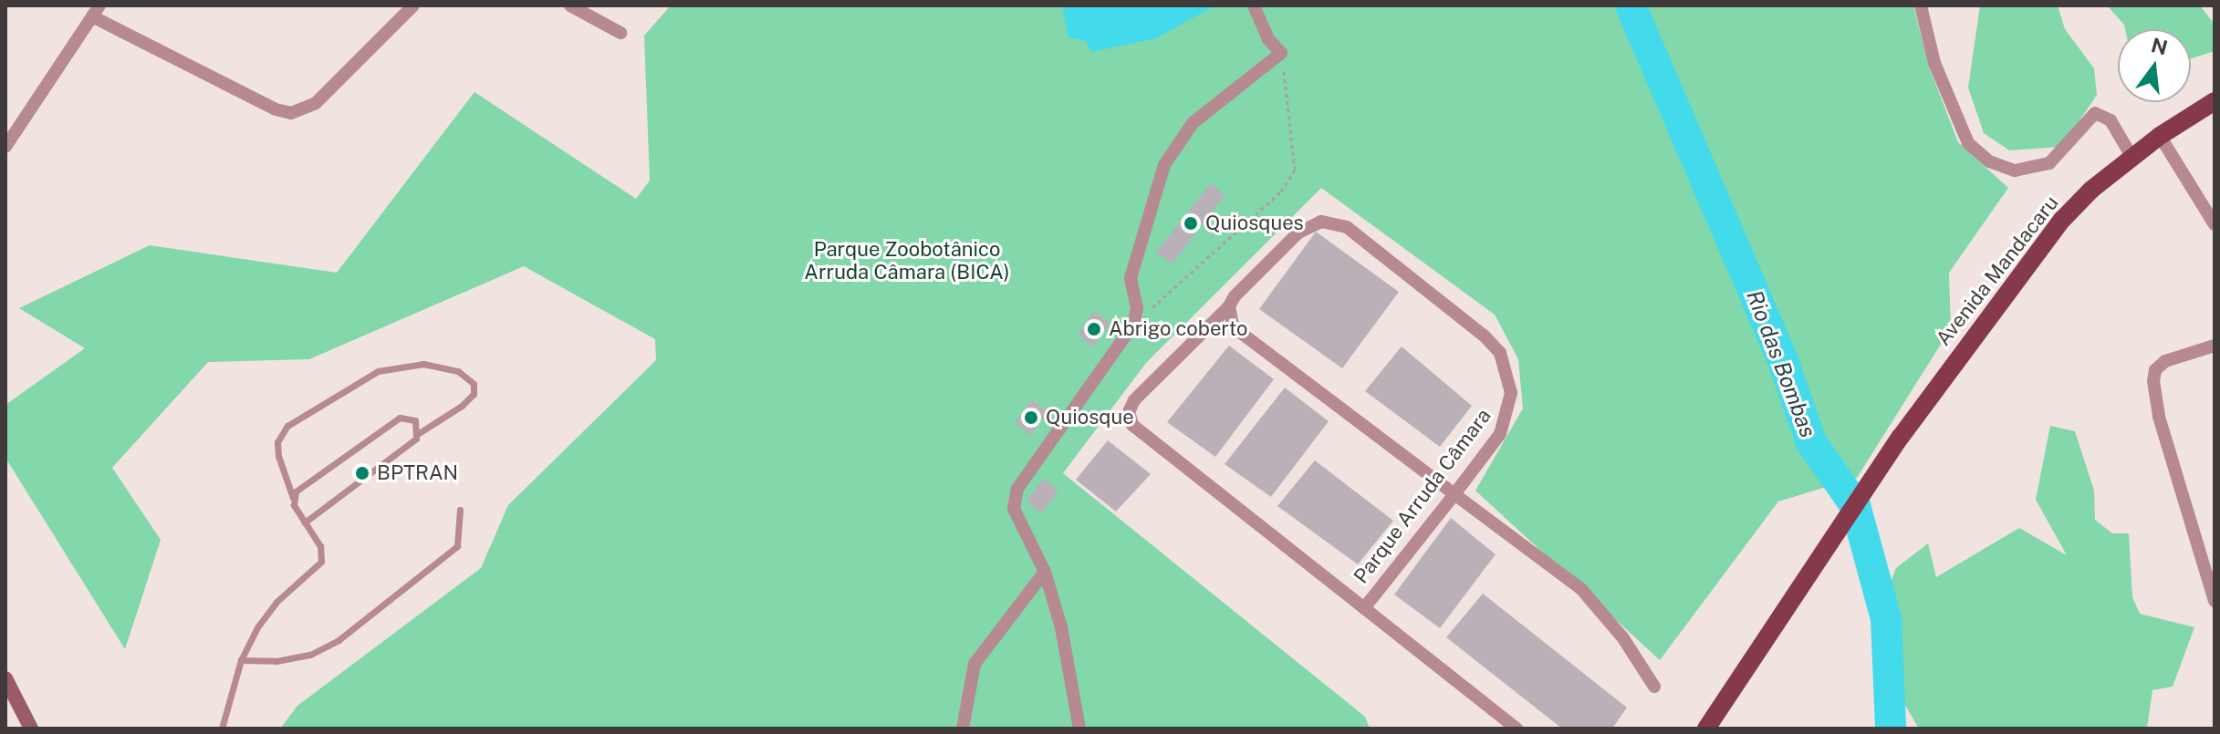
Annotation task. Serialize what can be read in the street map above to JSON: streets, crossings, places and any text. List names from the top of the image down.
{
  "streets": {
    "main road": ["Avenida Mandacaru"],
    "street": ["Parque Arruda Câmara"]
  },
  "water": ["Rio das Bombas"],
  "parks": ["Parque Zoobotânico Arruda Câmara (BICA)"],
  "places": [
    "Quiosques",
    "Abrigo coberto",
    "Quiosque",
    "BPTRAN"
  ],
  "north": "top"
}
